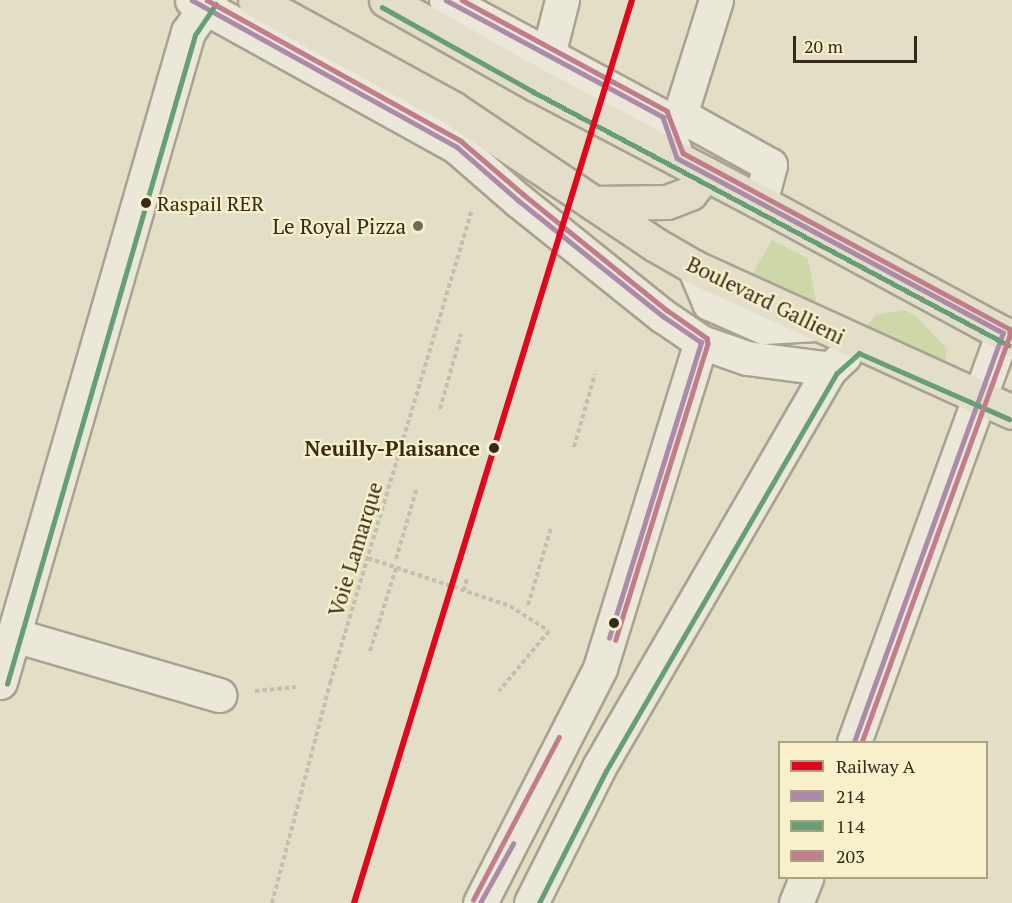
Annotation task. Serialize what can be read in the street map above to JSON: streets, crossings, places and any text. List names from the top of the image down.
{
  "streets": {
    "main road": ["Boulevard Gallieni"],
    "path": ["Voie Lamarque"]
  },
  "places": ["Raspail RER", "Le Royal Pizza", "Neuilly-Plaisance"],
  "lines": [
    "rail line A",
    "transit line 214",
    "transit line 203",
    "transit line 114"
  ],
  "legend": [
    "Railway A",
    "214",
    "114",
    "203"
  ],
  "scale_bar": "20 m"
}
